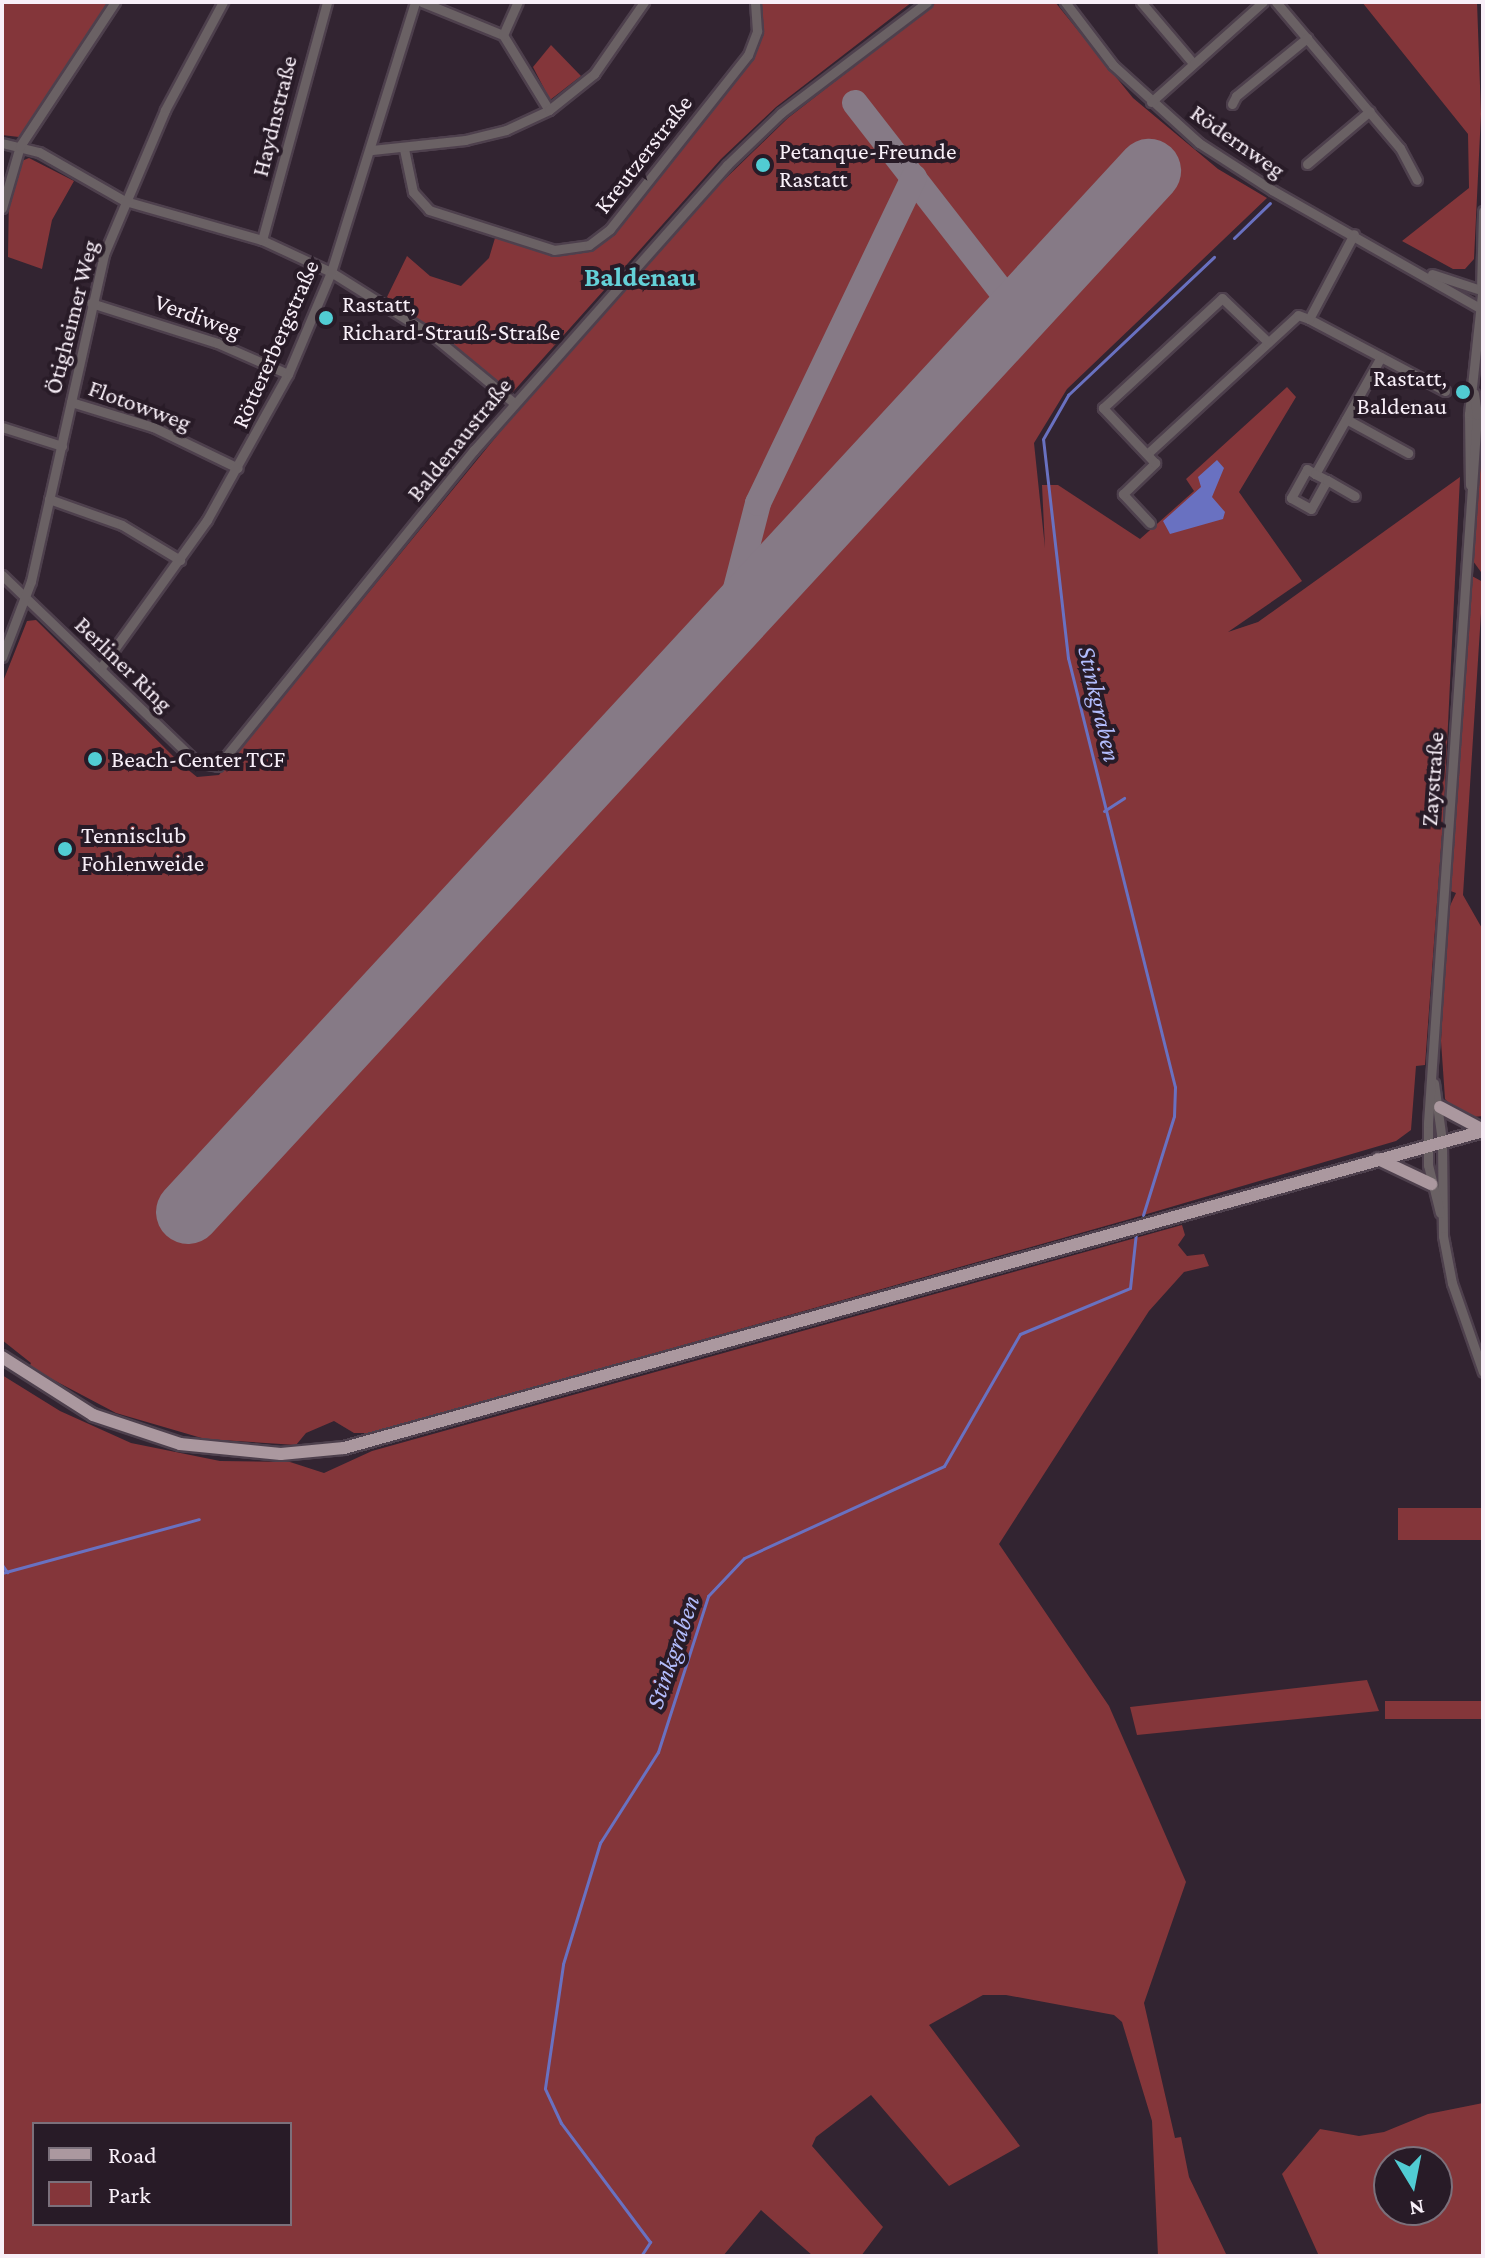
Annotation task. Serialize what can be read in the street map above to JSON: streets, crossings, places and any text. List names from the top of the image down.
{
  "streets": {
    "street": [
      "Haydnstraße",
      "Rödernweg",
      "Kreutzerstraße",
      "Verdiweg",
      "Ötigheimer Weg",
      "Röttererbergstraße",
      "Flotowweg",
      "Baldenaustraße",
      "Berliner Ring",
      "Zaystraße"
    ]
  },
  "crossings": [
    ["Rödernweg", "Zaystraße"],
    ["Verdiweg", "Ötigheimer Weg"],
    ["Verdiweg", "Röttererbergstraße"],
    ["Ötigheimer Weg", "Flotowweg"],
    ["Ötigheimer Weg", "Berliner Ring"],
    ["Röttererbergstraße", "Flotowweg"],
    ["Röttererbergstraße", "Berliner Ring"],
    ["Baldenaustraße", "Berliner Ring"]
  ],
  "districts": ["Baldenau"],
  "water": ["Stinkgraben"],
  "places": [
    "Petanque-Freunde Rastatt",
    "Rastatt, Richard-Strauß-Straße",
    "Rastatt, Baldenau",
    "Beach-Center TCF",
    "Tennisclub Fohlenweide"
  ],
  "legend": ["Road", "Park"],
  "north": "bottom"
}
